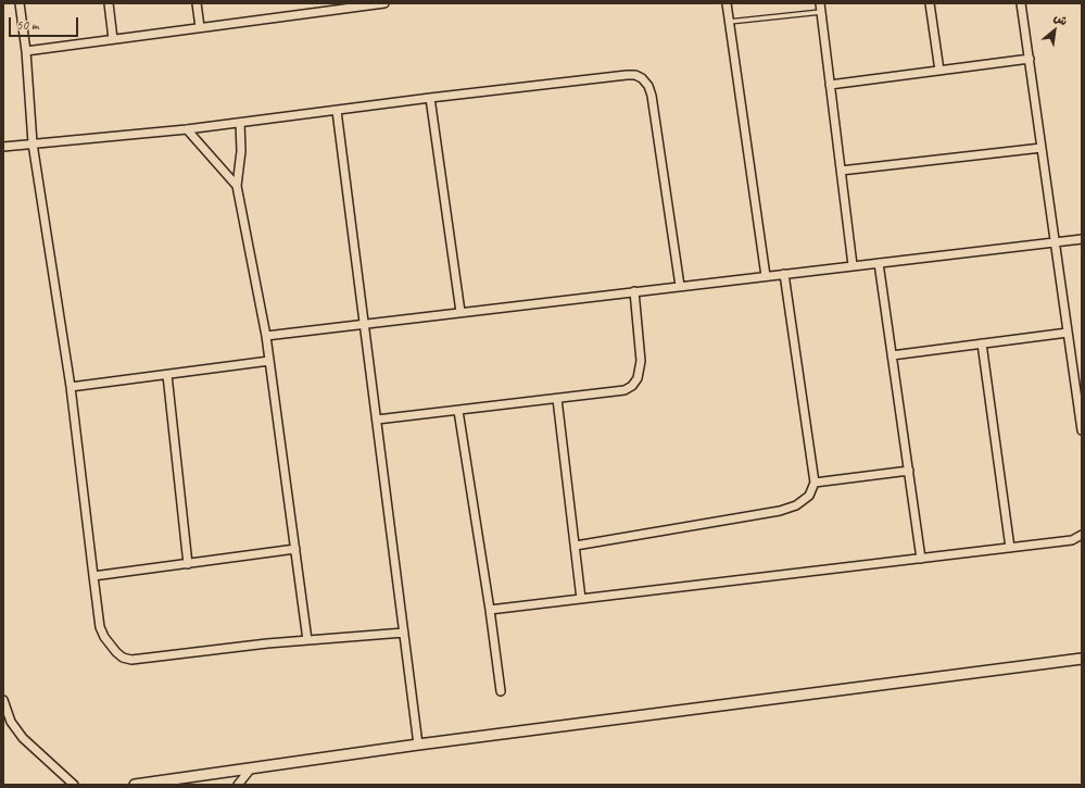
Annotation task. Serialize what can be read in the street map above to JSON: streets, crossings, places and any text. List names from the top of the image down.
{
  "scale_bar": "50 m",
  "north": "top right"
}
